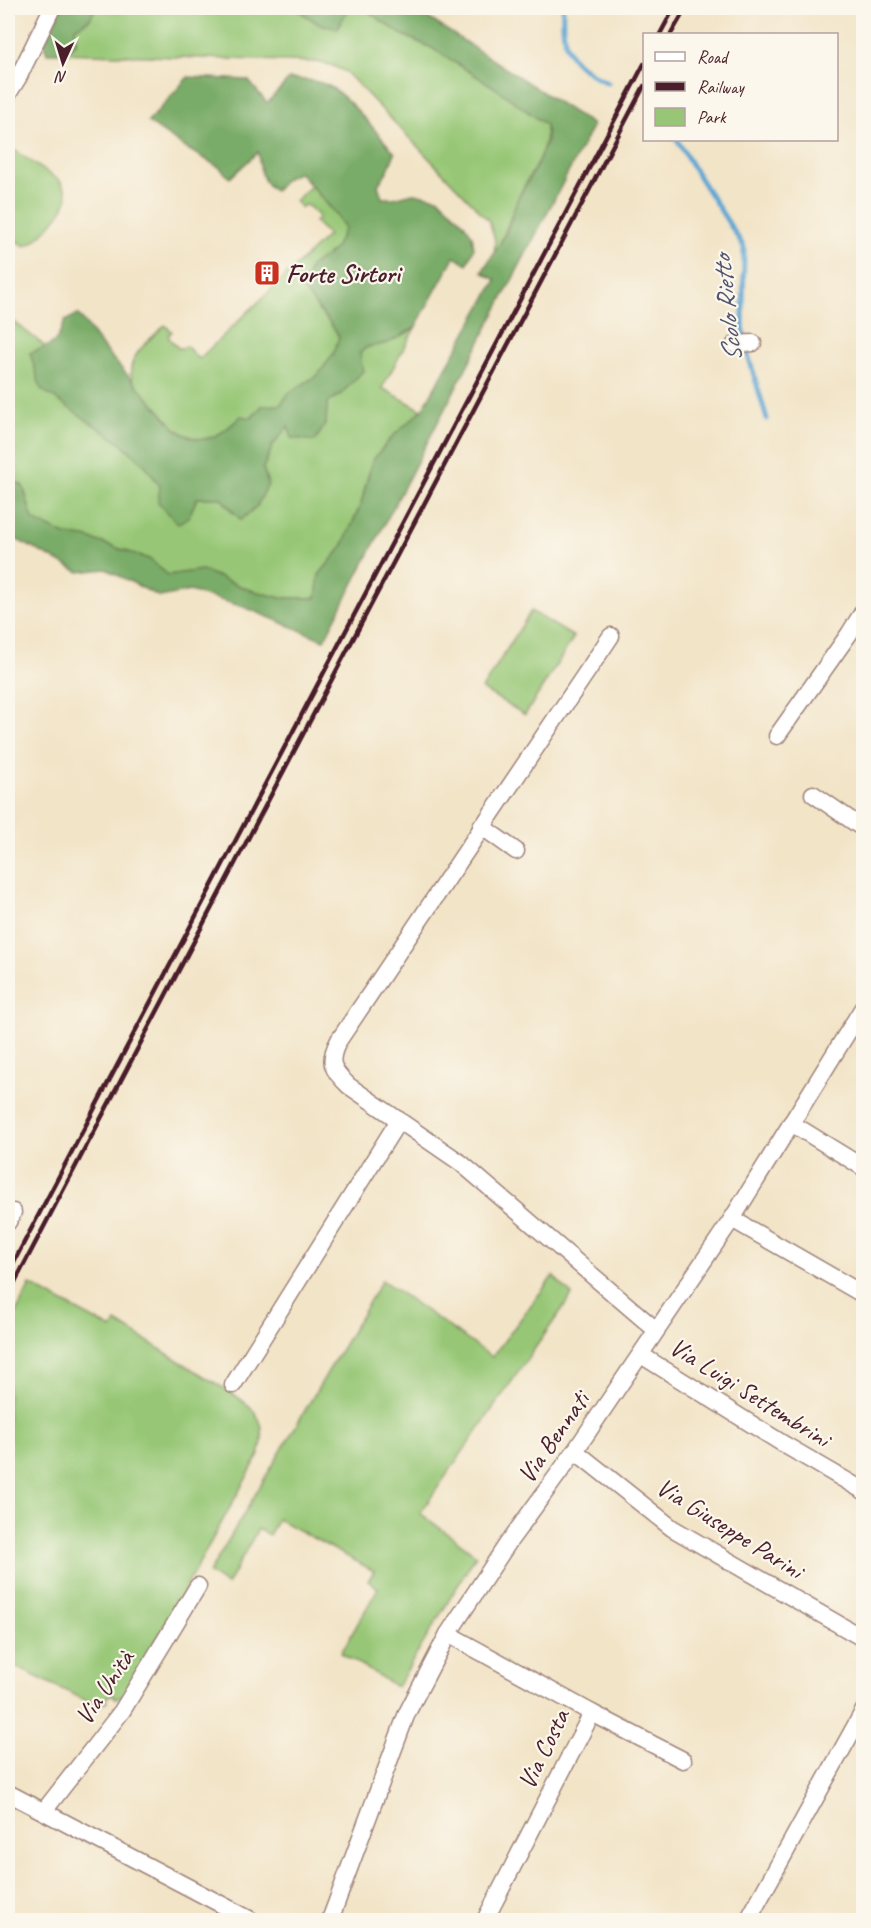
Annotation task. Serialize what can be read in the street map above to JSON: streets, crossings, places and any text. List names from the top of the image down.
{
  "streets": {
    "street": [
      "Via Luigi Settembrini",
      "Via Bennati",
      "Via Giuseppe Parini",
      "Via Unità",
      "Via Costa"
    ]
  },
  "crossings": [
    ["Via Luigi Settembrini", "Via Bennati"],
    ["Via Bennati", "Via Giuseppe Parini"],
    ["Via Bennati", "Via Costa"]
  ],
  "water": ["Scolo Rietto"],
  "places": {
    "building": ["Forte Sirtori"]
  },
  "legend": ["Road", "Railway", "Park"],
  "north": "bottom"
}
